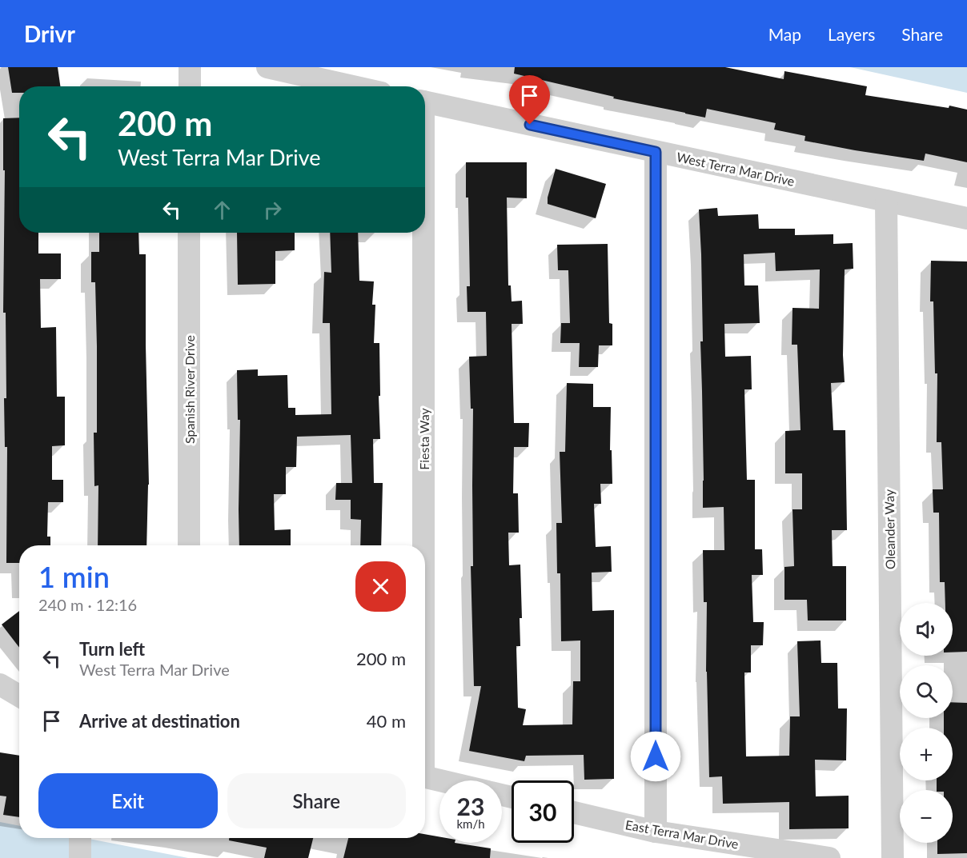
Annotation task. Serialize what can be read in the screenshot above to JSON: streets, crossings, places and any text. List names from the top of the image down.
{
  "streets": {
    "street": [
      "West Terra Mar Drive",
      "Spanish River Drive",
      "Fiesta Way",
      "Oleander Way",
      "East Terra Mar Drive"
    ]
  },
  "crossings": [
    ["West Terra Mar Drive", "Oleander Way"]
  ],
  "page": {
    "header": "Drivr",
    "nav": ["Map", "Layers", "Share"],
    "turn": ["200 m", "West Terra Mar Drive"],
    "heading": ["1 min", "240 m · 12:16"],
    "map_buttons": ["+", "−"],
    "list": [
      {
        "name": "Turn left",
        "note": "West Terra Mar Drive",
        "value": "200 m"
      },
      {
        "name": "Arrive at destination",
        "value": "40 m"
      }
    ],
    "buttons": ["Exit", "Share"],
    "speed": "23 km/h",
    "limit": "30"
  }
}
